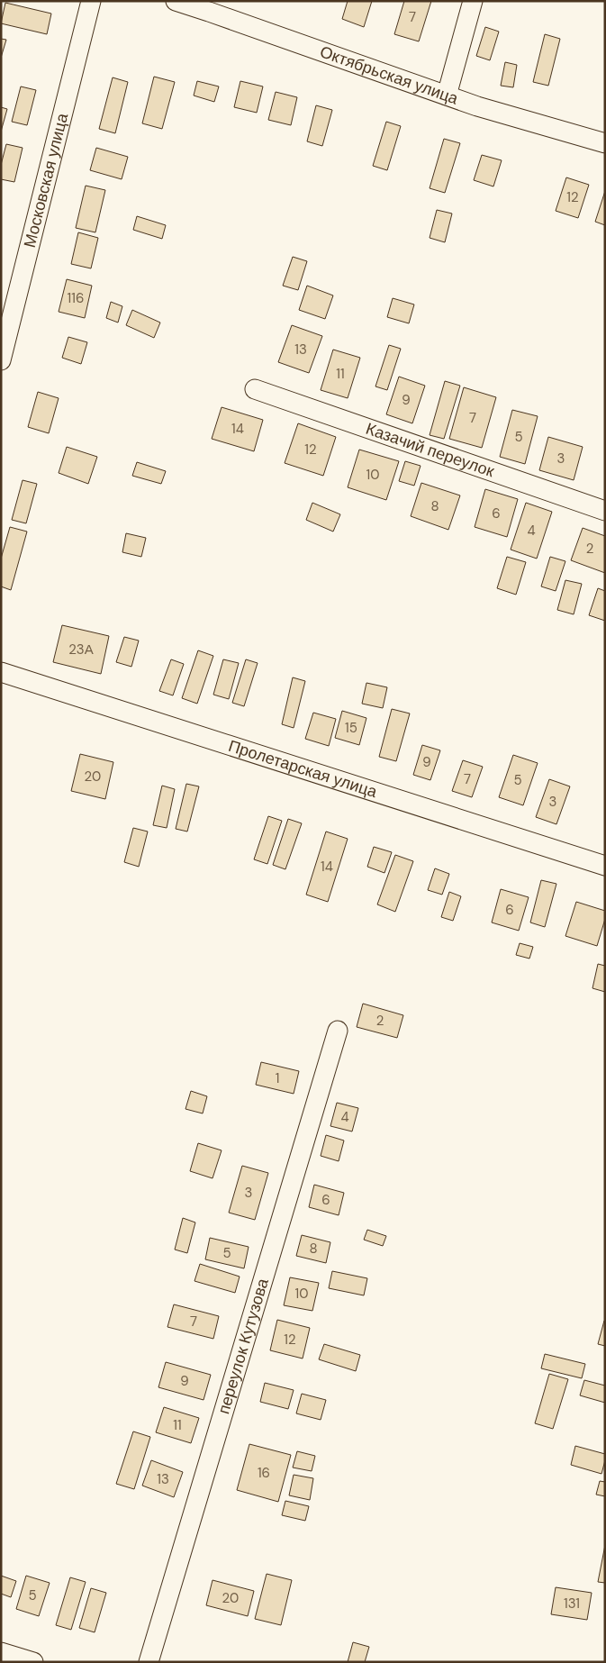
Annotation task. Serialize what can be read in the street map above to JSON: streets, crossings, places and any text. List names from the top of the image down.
{
  "streets": {
    "street": [
      "Октябрьская улица",
      "Московская улица",
      "Казачий переулок",
      "Пролетарская улица",
      "переулок Кутузова"
    ]
  },
  "house_numbers": [
    "7",
    "12",
    "116",
    "13",
    "11",
    "9",
    "7",
    "14",
    "5",
    "12",
    "3",
    "10",
    "8",
    "6",
    "4",
    "2",
    "23А",
    "15",
    "9",
    "20",
    "7",
    "5",
    "3",
    "14",
    "6",
    "2",
    "1",
    "4",
    "3",
    "6",
    "8",
    "5",
    "10",
    "7",
    "12",
    "9",
    "11",
    "16",
    "13",
    "5",
    "20",
    "131"
  ]
}
